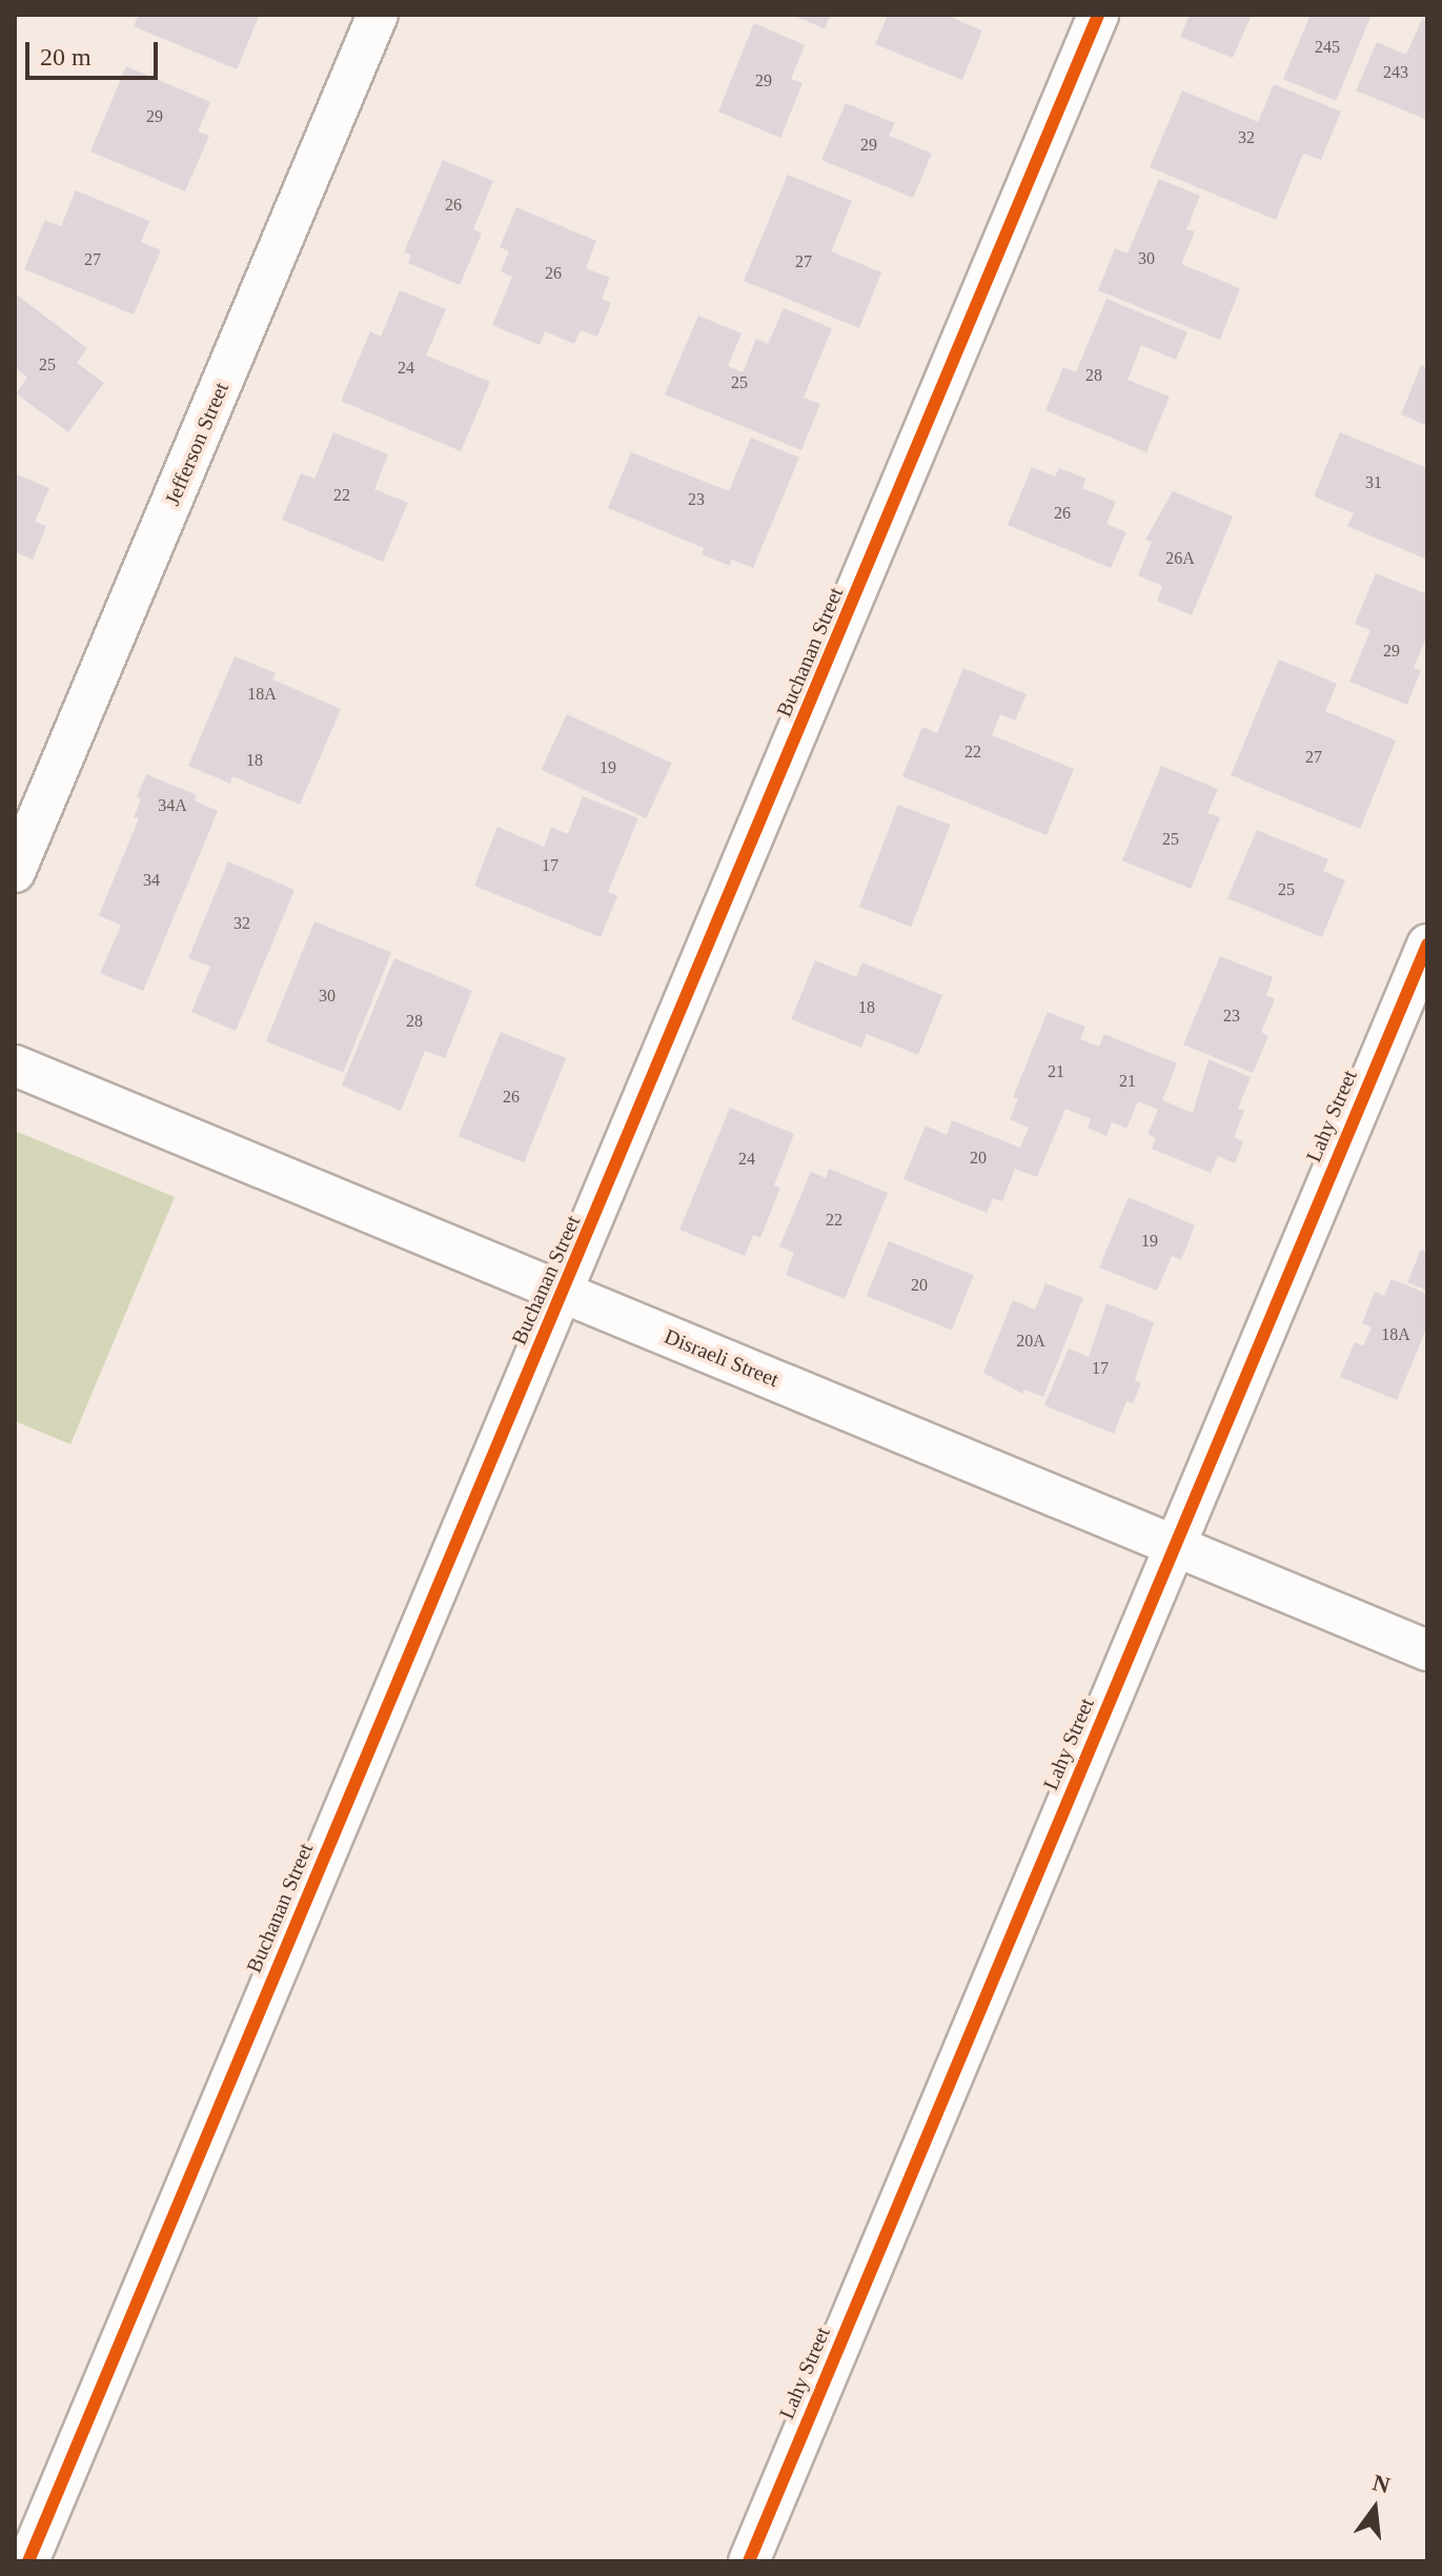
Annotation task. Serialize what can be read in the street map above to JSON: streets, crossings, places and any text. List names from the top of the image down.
{
  "streets": {
    "street": [
      "Jefferson Street",
      "Buchanan Street",
      "Lahy Street",
      "Disraeli Street"
    ]
  },
  "crossings": [
    ["Buchanan Street", "Disraeli Street"],
    ["Lahy Street", "Disraeli Street"]
  ],
  "house_numbers": [
    "245",
    "243",
    "29",
    "29",
    "32",
    "29",
    "26",
    "30",
    "27",
    "27",
    "26",
    "25",
    "24",
    "28",
    "25",
    "31",
    "22",
    "23",
    "26",
    "26A",
    "29",
    "18A",
    "22",
    "27",
    "18",
    "19",
    "34A",
    "25",
    "17",
    "34",
    "25",
    "32",
    "30",
    "18",
    "23",
    "28",
    "21",
    "21",
    "26",
    "20",
    "24",
    "22",
    "19",
    "20",
    "18A",
    "20A",
    "17"
  ],
  "scale_bar": "20 m",
  "north": "top"
}
